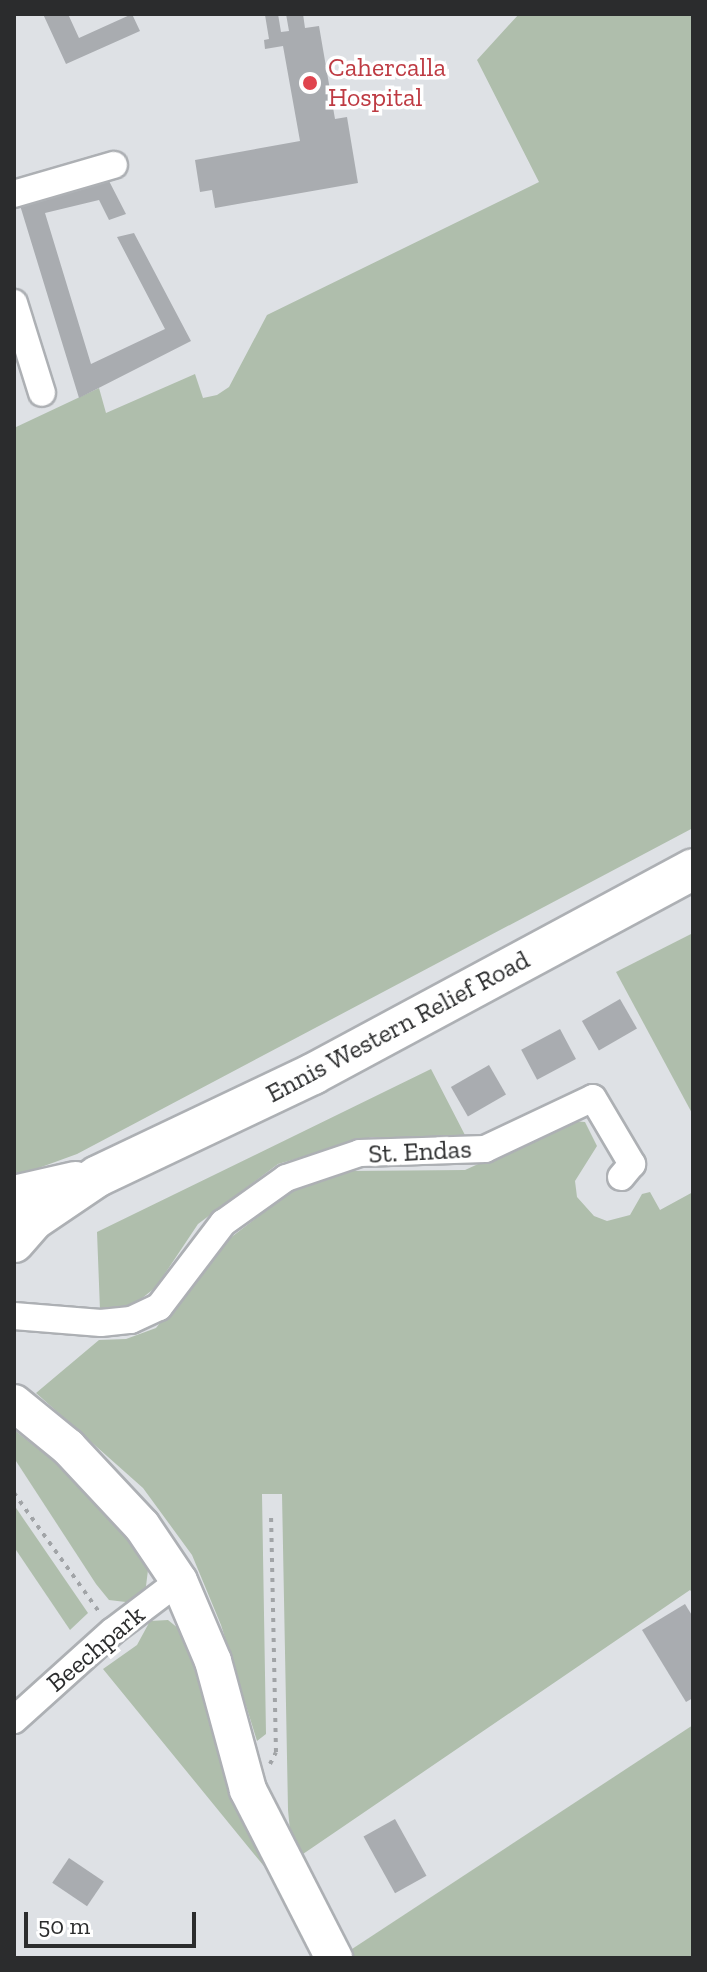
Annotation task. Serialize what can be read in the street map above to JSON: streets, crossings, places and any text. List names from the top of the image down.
{
  "streets": {
    "main road": ["Ennis Western Relief Road"],
    "street": ["St. Endas", "Beechpark"]
  },
  "places": ["Cahercalla Hospital"],
  "scale_bar": "50 m"
}
